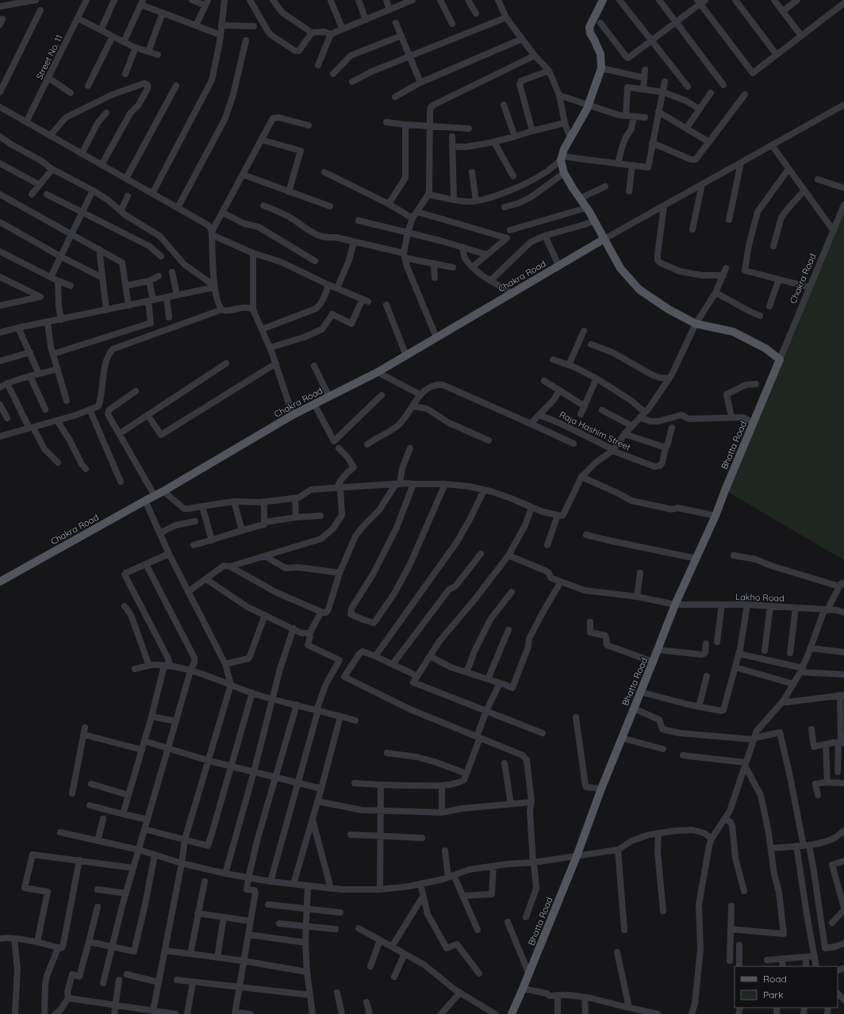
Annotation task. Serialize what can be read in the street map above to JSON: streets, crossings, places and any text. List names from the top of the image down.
{
  "streets": {
    "main road": ["Chakra Road", "Bhatta Road"],
    "street": ["Street No. 11", "Raja Hashim Street", "Lakho Road"]
  },
  "crossings": [
    ["Chakra Road", "Bhatta Road"],
    ["Bhatta Road", "Lakho Road"]
  ],
  "legend": ["Road", "Park"]
}
